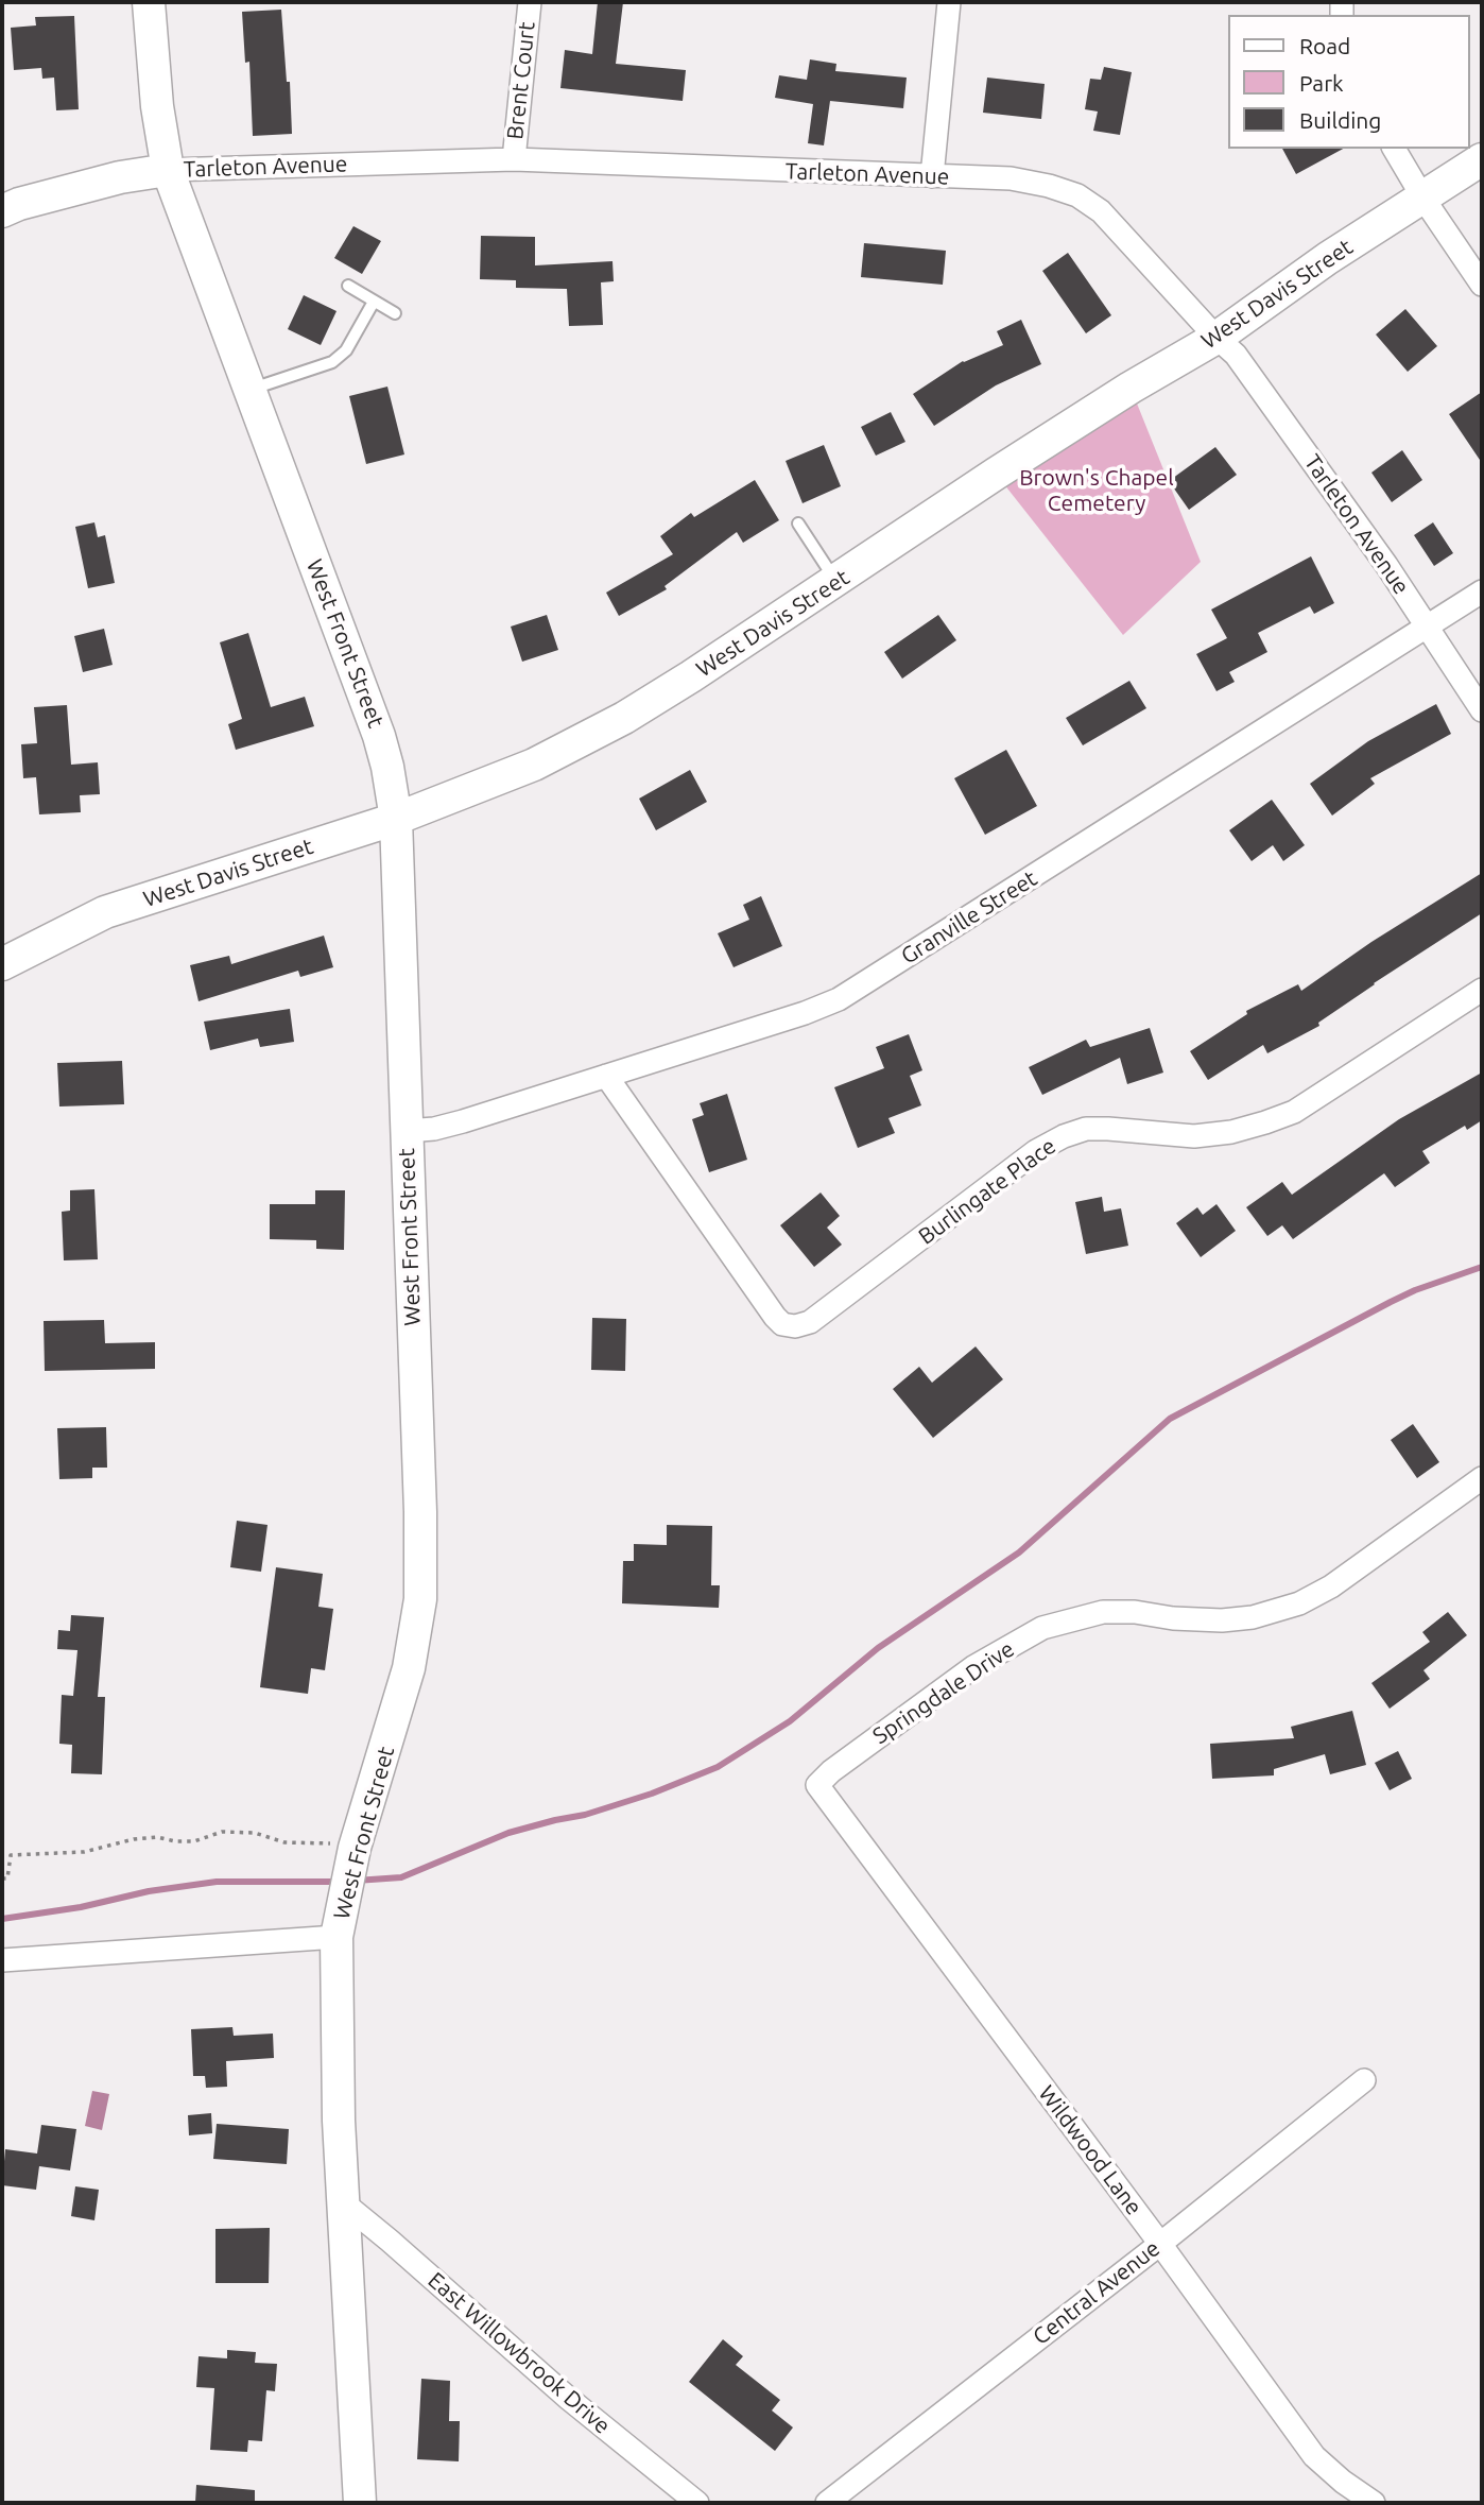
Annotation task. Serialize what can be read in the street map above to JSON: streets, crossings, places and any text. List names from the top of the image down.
{
  "streets": {
    "street": [
      "Brent Court",
      "Tarleton Avenue",
      "West Davis Street",
      "West Front Street",
      "Granville Street",
      "Burlingate Place",
      "Springdale Drive",
      "Wildwood Lane",
      "Central Avenue",
      "East Willowbrook Drive"
    ]
  },
  "crossings": [
    ["Brent Court", "Tarleton Avenue"],
    ["Tarleton Avenue", "West Davis Street"],
    ["Tarleton Avenue", "West Front Street"],
    ["Tarleton Avenue", "Granville Street"],
    ["West Davis Street", "West Front Street"],
    ["West Front Street", "Granville Street"],
    ["West Front Street", "East Willowbrook Drive"],
    ["Granville Street", "Burlingate Place"],
    ["Springdale Drive", "Wildwood Lane"],
    ["Wildwood Lane", "Central Avenue"]
  ],
  "parks": ["Brown's Chapel Cemetery"],
  "legend": ["Road", "Park", "Building"]
}
